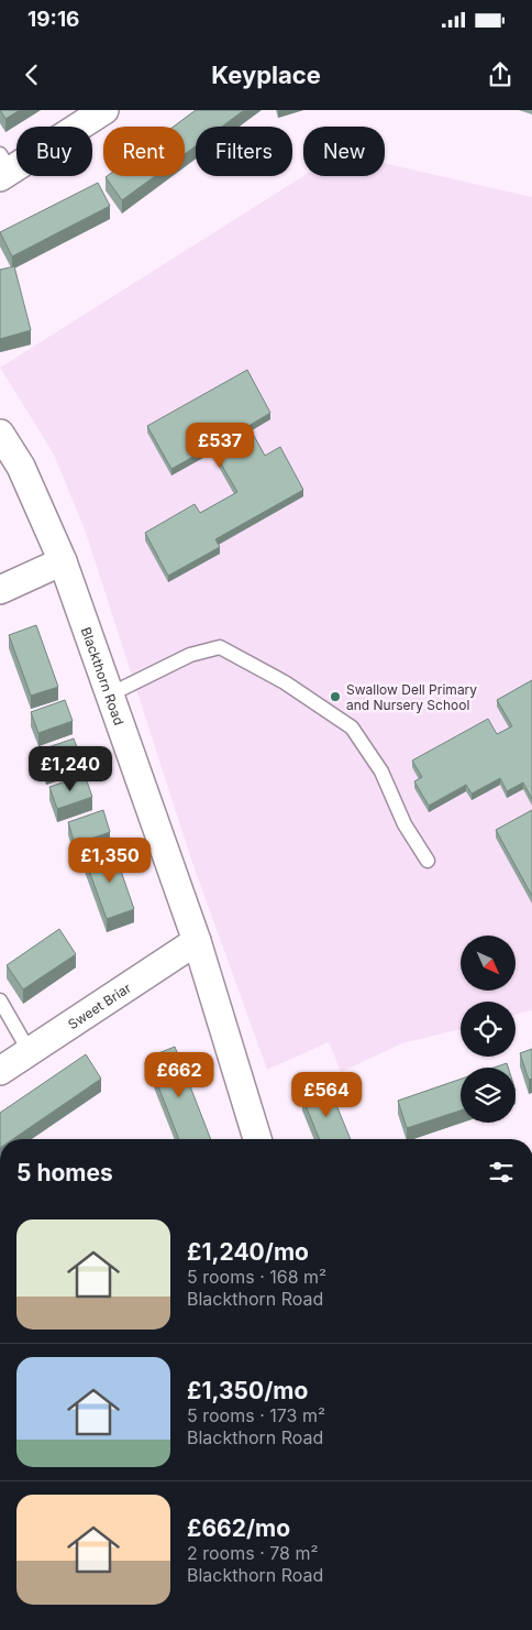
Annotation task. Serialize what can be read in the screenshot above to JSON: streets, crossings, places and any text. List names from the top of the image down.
{
  "streets": {
    "street": ["Blackthorn Road", "Sweet Briar"]
  },
  "crossings": [
    ["Blackthorn Road", "Sweet Briar"]
  ],
  "places": ["Swallow Dell Primary and Nursery School"],
  "north": "bottom right",
  "page": {
    "status": "19:16",
    "header": "Keyplace",
    "chip": [
      "Buy",
      "Rent",
      "Filters",
      "New"
    ],
    "price": [
      "£537",
      "£1,240",
      "£1,350",
      "£662",
      "£564"
    ],
    "heading": "5 homes",
    "list": [
      {
        "name": "£1,240/mo",
        "note": "5 rooms · 168 m² · Blackthorn Road"
      },
      {
        "name": "£1,350/mo",
        "note": "5 rooms · 173 m² · Blackthorn Road"
      },
      {
        "name": "£662/mo",
        "note": "2 rooms · 78 m² · Blackthorn Road"
      }
    ]
  }
}
